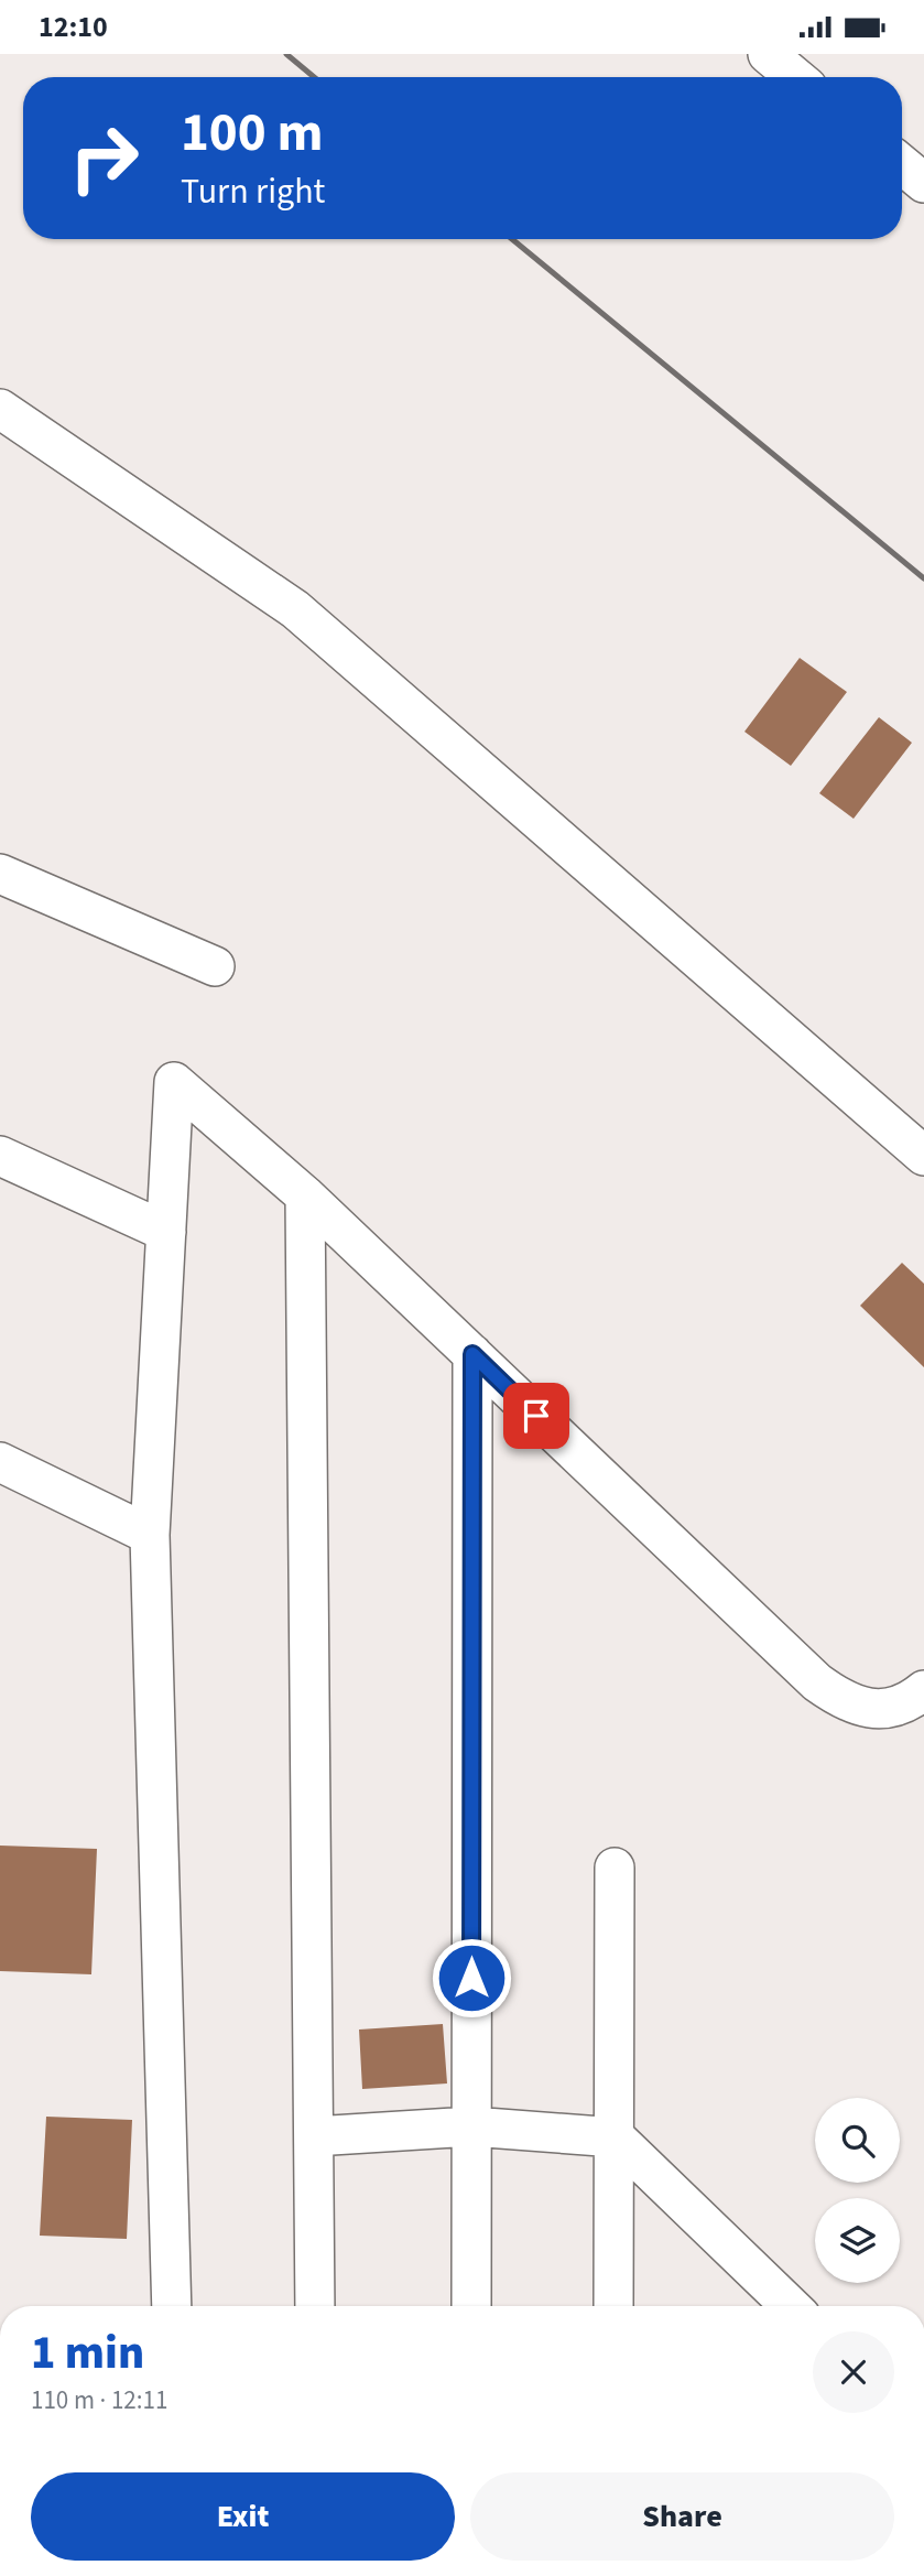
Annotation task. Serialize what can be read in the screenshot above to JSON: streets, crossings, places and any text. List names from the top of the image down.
{
  "page": {
    "status": "12:10",
    "turn": ["100 m", "Turn right"],
    "heading": ["1 min", "110 m · 12:11"],
    "buttons": ["Exit", "Share"]
  }
}
